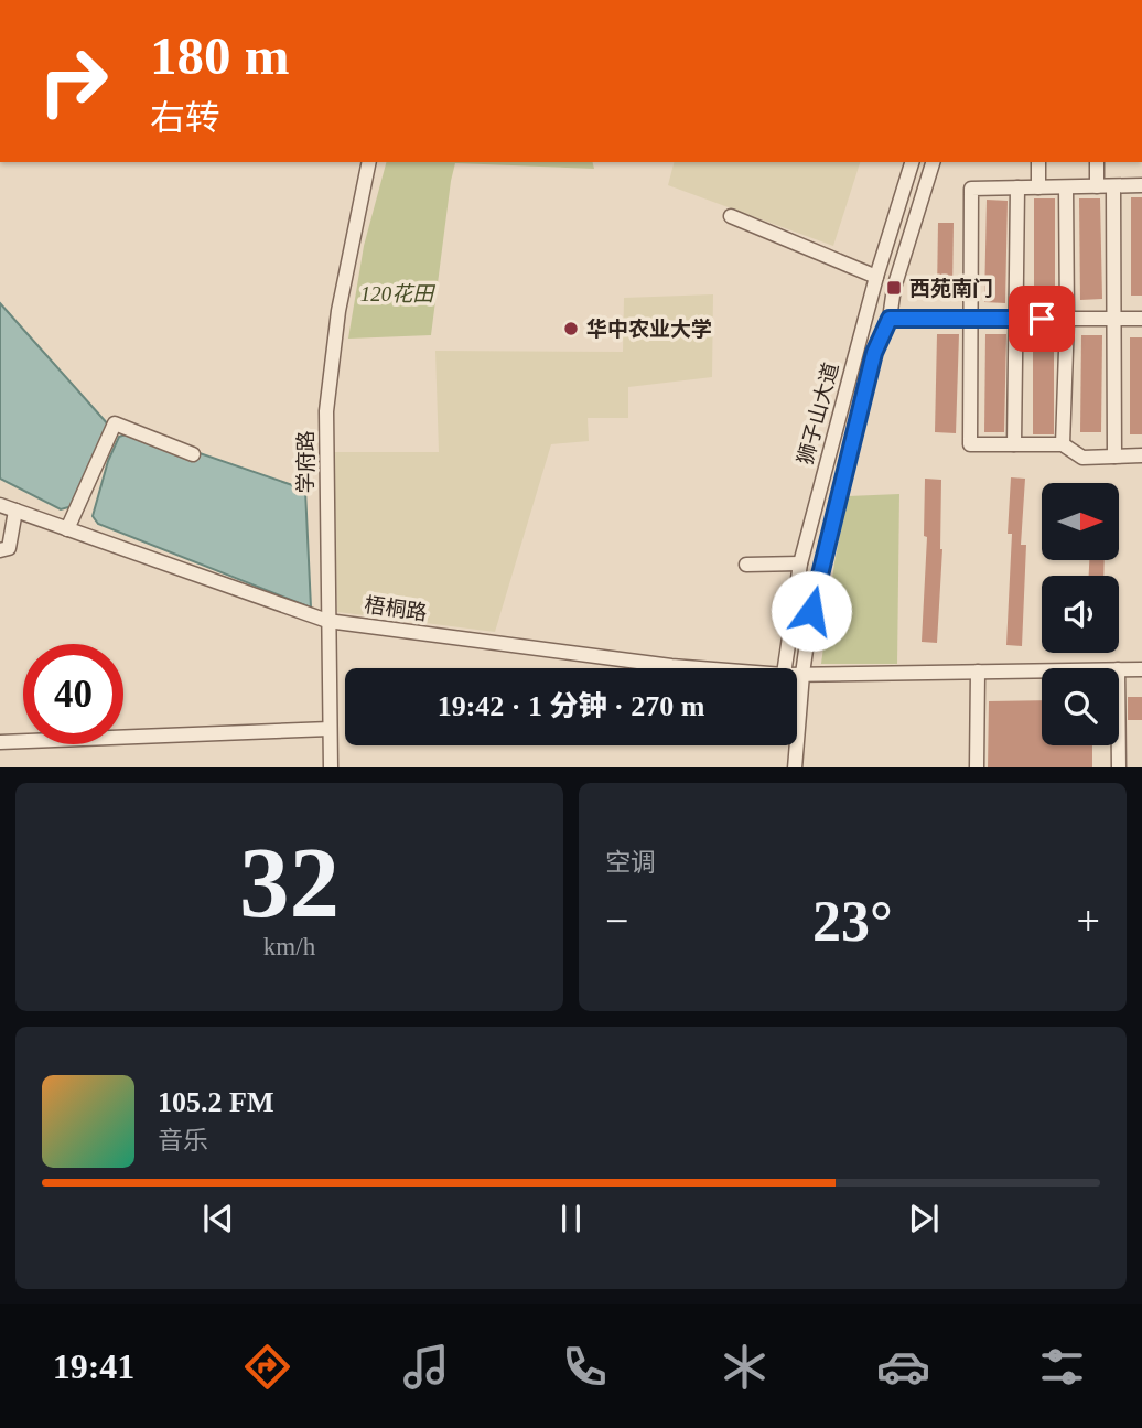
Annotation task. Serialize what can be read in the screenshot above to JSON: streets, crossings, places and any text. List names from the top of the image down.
{
  "streets": {
    "street": ["狮子山大道", "学府路", "梧桐路"]
  },
  "crossings": [
    ["狮子山大道", "梧桐路"],
    ["学府路", "梧桐路"]
  ],
  "parks": ["120花田"],
  "places": {
    "transit": ["西苑南门"],
    "other": ["华中农业大学"]
  },
  "north": "right",
  "page": {
    "turn": ["180 m", "右转"],
    "limit": "40",
    "trip": "19:42 · 1 分钟 · 270 m",
    "tile": [
      ["32", "km/h"],
      "空调"
    ],
    "heat": ["−", "23°", "+"],
    "song": ["105.2 FM", "音乐"],
    "tabs": "19:41"
  }
}
